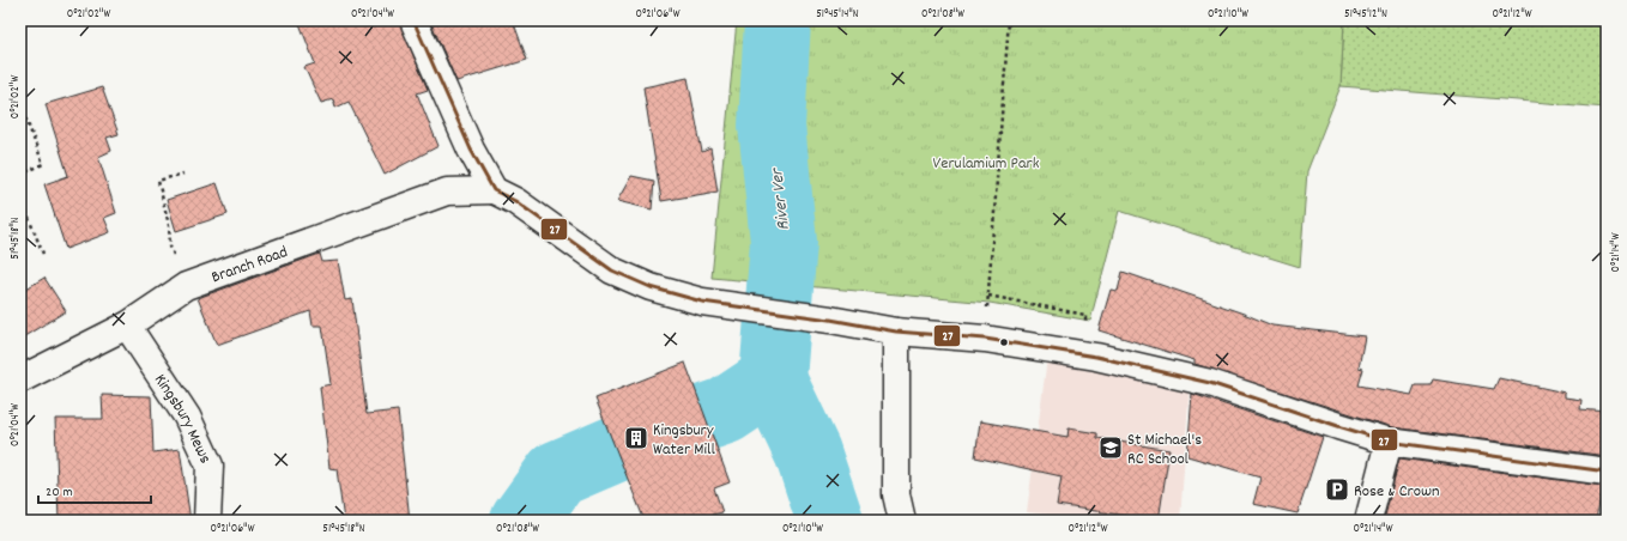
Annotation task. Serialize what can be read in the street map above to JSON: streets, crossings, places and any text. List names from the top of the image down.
{
  "streets": {
    "street": ["Branch Road", "Kingsbury Mews"]
  },
  "crossings": [
    ["Branch Road", "Kingsbury Mews"]
  ],
  "water": ["River Ver"],
  "parks": ["Verulamium Park"],
  "places": {
    "building": ["Kingsbury Water Mill"],
    "school or university": ["St Michael's RC School"],
    "parking": ["Rose & Crown"]
  },
  "lines": ["transit line 27"],
  "scale_bar": "20 m",
  "coordinates": [
    "0°21'02\"W",
    "0°21'04\"W",
    "0°21'06\"W",
    "51°45'14\"N",
    "0°21'08\"W",
    "0°21'10\"W",
    "51°45'12\"N",
    "0°21'12\"W",
    "51°45'18\"N",
    "0°21'14\"W"
  ]
}
